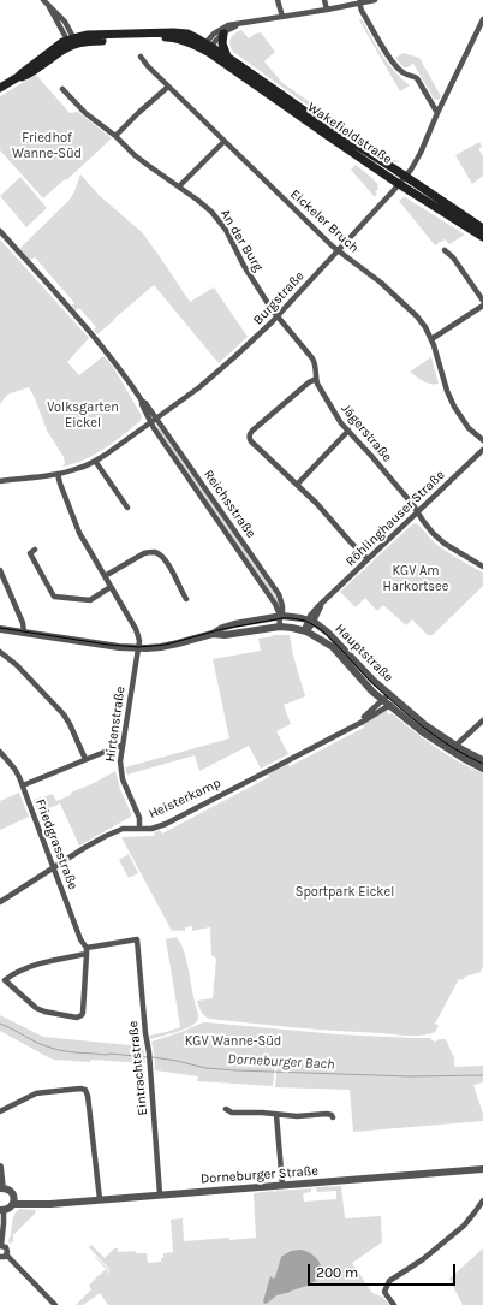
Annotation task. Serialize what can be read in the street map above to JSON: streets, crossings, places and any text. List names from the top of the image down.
{
  "streets": {
    "main road": ["Wakefieldstraße"],
    "street": [
      "Eickeler Bruch",
      "An der Burg",
      "Burgstraße",
      "Jägerstraße",
      "Reichsstraße",
      "Röhlinghauser Straße",
      "Hauptstraße",
      "Hirtenstraße",
      "Heisterkamp",
      "Friedgrasstraße",
      "Eintrachtstraße",
      "Dorneburger Straße"
    ]
  },
  "crossings": [
    ["Wakefieldstraße", "Burgstraße"],
    ["Eickeler Bruch", "Burgstraße"],
    ["An der Burg", "Burgstraße"],
    ["An der Burg", "Jägerstraße"],
    ["Burgstraße", "Jägerstraße"],
    ["Burgstraße", "Reichsstraße"],
    ["Jägerstraße", "Röhlinghauser Straße"],
    ["Reichsstraße", "Hauptstraße"],
    ["Röhlinghauser Straße", "Hauptstraße"],
    ["Hauptstraße", "Hirtenstraße"],
    ["Hauptstraße", "Heisterkamp"],
    ["Hirtenstraße", "Heisterkamp"],
    ["Heisterkamp", "Friedgrasstraße"],
    ["Friedgrasstraße", "Eintrachtstraße"],
    ["Eintrachtstraße", "Dorneburger Straße"]
  ],
  "water": ["Dorneburger Bach"],
  "parks": [
    "Friedhof Wanne-Süd",
    "Volksgarten Eickel",
    "KGV Am Harkortsee",
    "Sportpark Eickel",
    "KGV Wanne-Süd"
  ],
  "scale_bar": "200 m"
}
